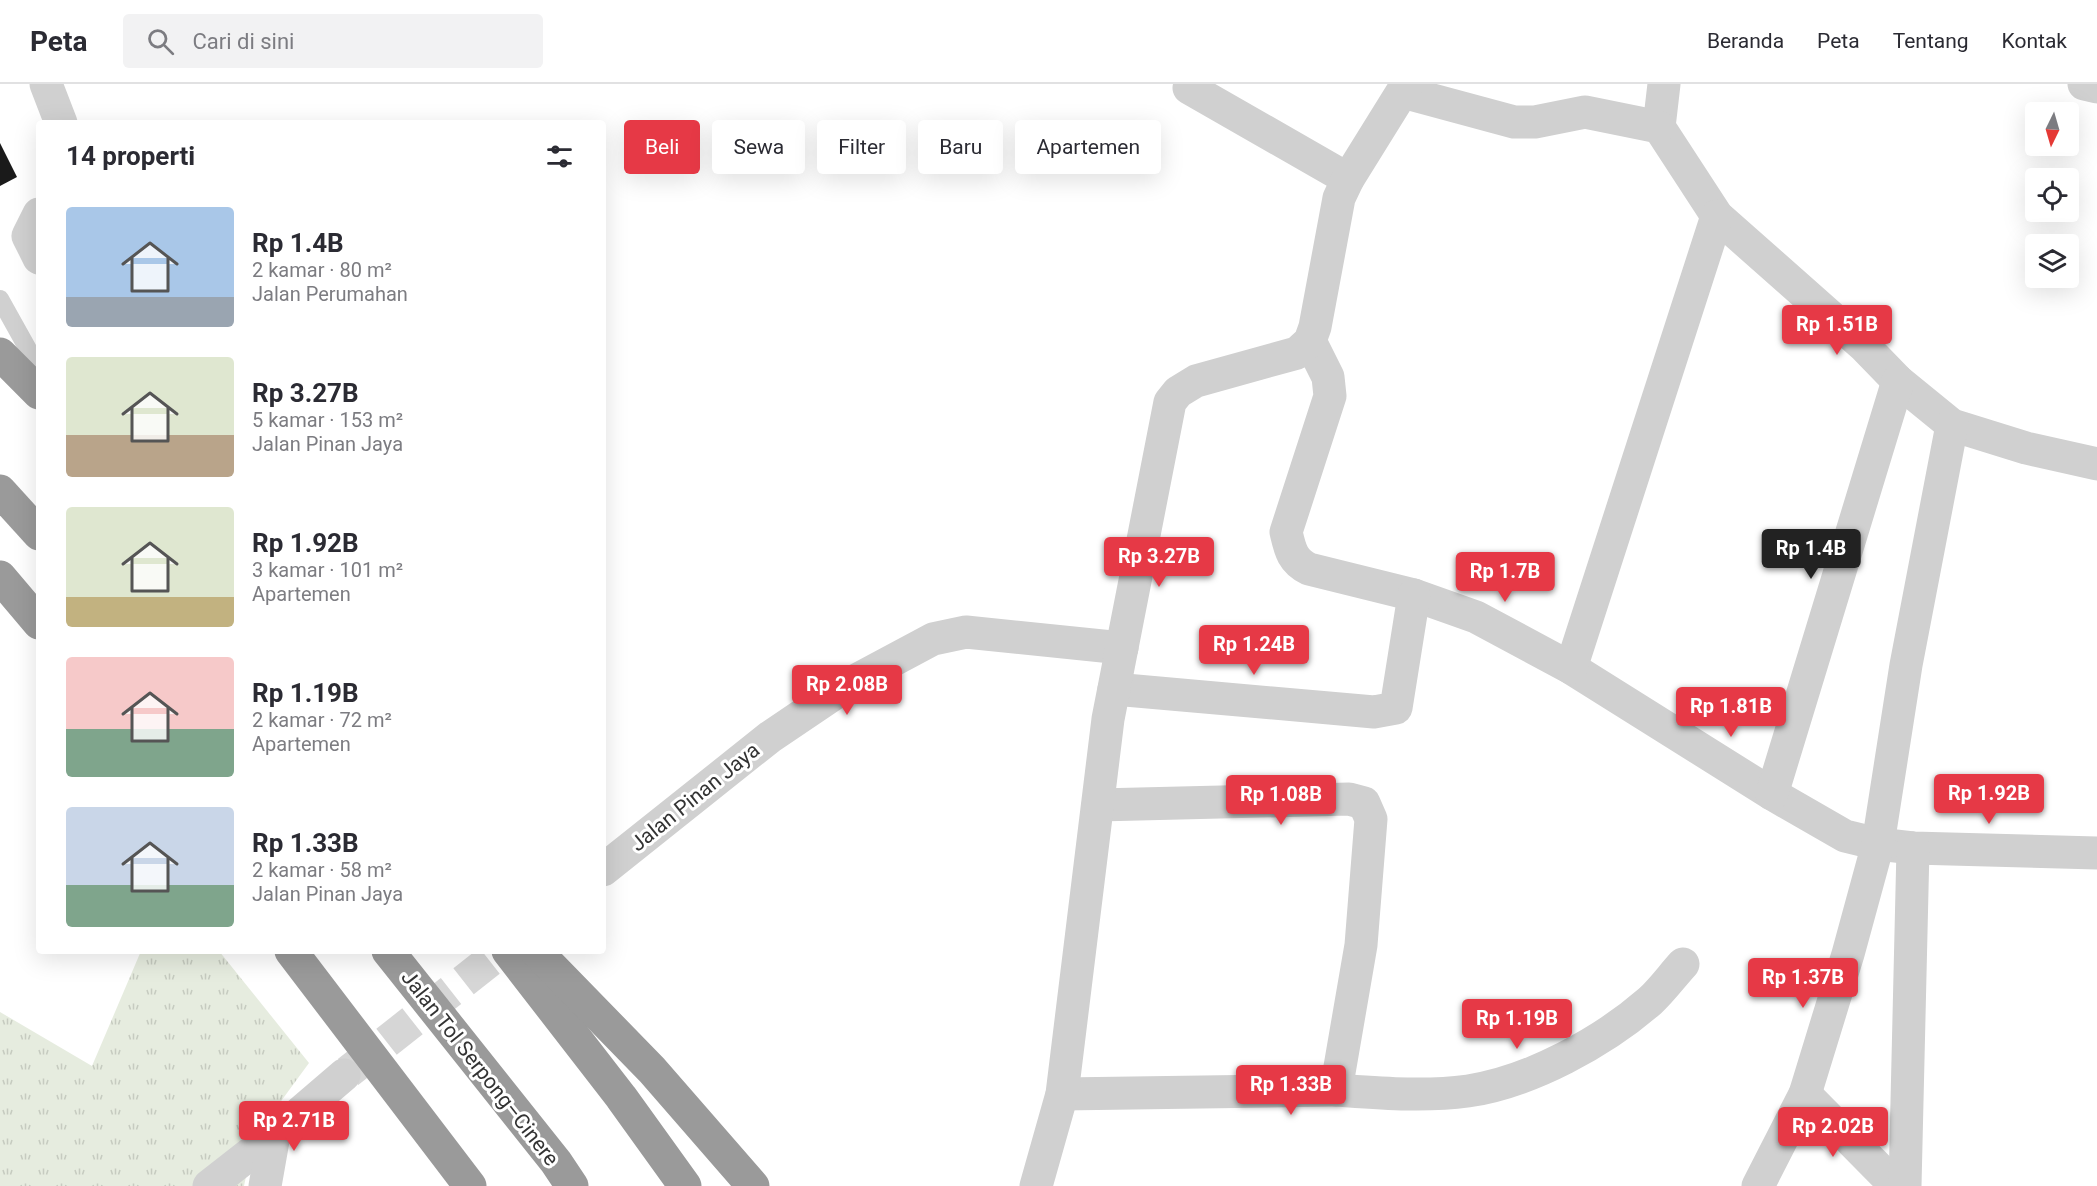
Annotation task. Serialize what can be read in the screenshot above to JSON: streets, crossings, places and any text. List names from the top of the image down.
{
  "streets": {
    "highway": ["Jalan Tol Serpong–Cinere"],
    "street": ["Jalan Pinan Jaya"]
  },
  "north": "bottom",
  "page": {
    "header": "Peta",
    "search": "Cari di sini",
    "nav": [
      "Beranda",
      "Peta",
      "Tentang",
      "Kontak"
    ],
    "chip": [
      "Beli",
      "Sewa",
      "Filter",
      "Baru",
      "Apartemen"
    ],
    "heading": "14 properti",
    "list": [
      {
        "name": "Rp 1.4B",
        "note": "2 kamar · 80 m² · Jalan Perumahan"
      },
      {
        "name": "Rp 3.27B",
        "note": "5 kamar · 153 m² · Jalan Pinan Jaya"
      },
      {
        "name": "Rp 1.92B",
        "note": "3 kamar · 101 m² · Apartemen"
      },
      {
        "name": "Rp 1.19B",
        "note": "2 kamar · 72 m² · Apartemen"
      },
      {
        "name": "Rp 1.33B",
        "note": "2 kamar · 58 m² · Jalan Pinan Jaya"
      }
    ],
    "price": [
      "Rp 1.51B",
      "Rp 1.4B",
      "Rp 3.27B",
      "Rp 1.7B",
      "Rp 1.24B",
      "Rp 2.08B",
      "Rp 1.81B",
      "Rp 1.92B",
      "Rp 1.08B",
      "Rp 1.37B",
      "Rp 1.19B",
      "Rp 1.33B",
      "Rp 2.71B",
      "Rp 2.02B"
    ]
  }
}
